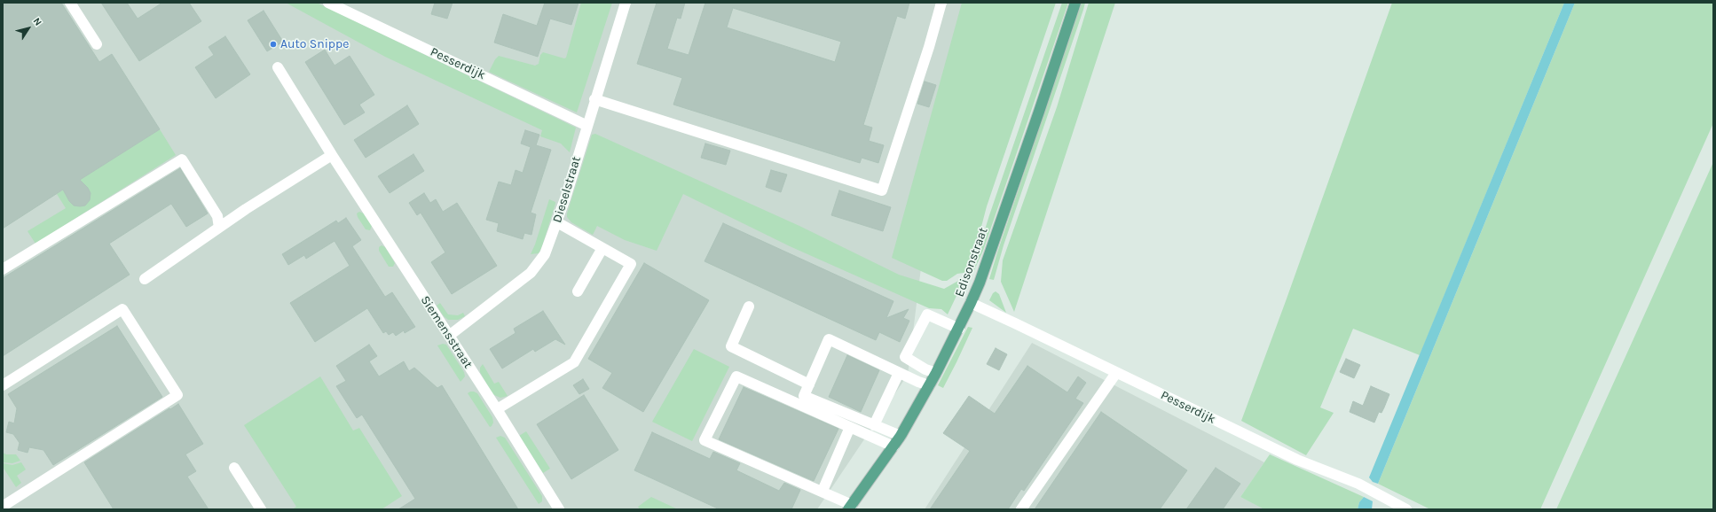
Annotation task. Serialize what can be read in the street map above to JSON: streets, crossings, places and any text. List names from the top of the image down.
{
  "streets": {
    "main road": ["Edisonstraat"],
    "street": ["Pesserdijk", "Dieselstraat", "Siemensstraat"]
  },
  "crossings": [
    ["Pesserdijk", "Dieselstraat"],
    ["Pesserdijk", "Edisonstraat"],
    ["Dieselstraat", "Siemensstraat"]
  ],
  "places": ["Auto Snippe"],
  "north": "top right"
}
